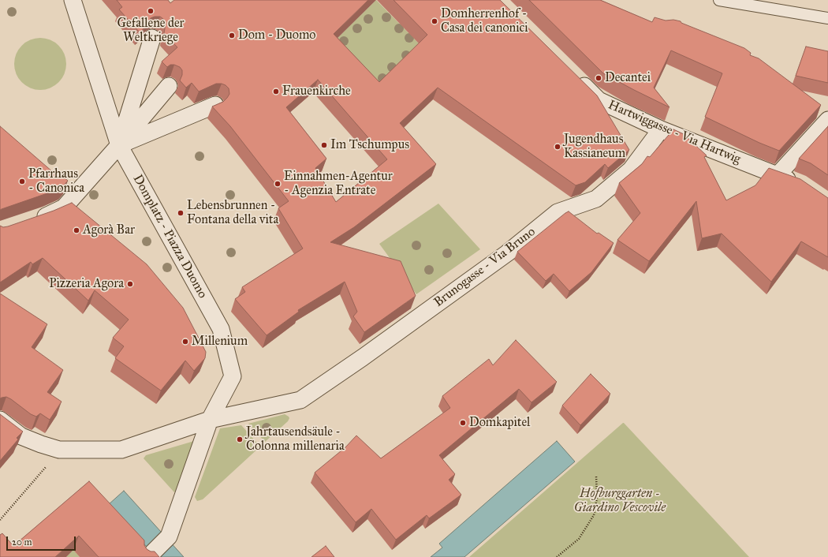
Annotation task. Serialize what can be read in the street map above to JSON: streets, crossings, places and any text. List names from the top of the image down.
{
  "streets": {
    "street": ["Hartwiggasse - Via Hartwig", "Domplatz - Piazza Duomo", "Brunogasse - Via Bruno"]
  },
  "crossings": [
    ["Hartwiggasse - Via Hartwig", "Brunogasse - Via Bruno"],
    ["Domplatz - Piazza Duomo", "Brunogasse - Via Bruno"]
  ],
  "parks": ["Hofburggarten - Giardino Vescovile"],
  "places": [
    "Gefallene der Weltkriege",
    "Domherrenhof - Casa dei canonici",
    "Dom - Duomo",
    "Decantei",
    "Frauenkirche",
    "Im Tschumpus",
    "Jugendhaus Kassianeum",
    "Pfarrhaus - Canonica",
    "Einnahmen-Agentur - Agenzia Entrate",
    "Lebensbrunnen - Fontana della vita",
    "Agorà Bar",
    "Pizzeria Agora",
    "Millenium",
    "Domkapitel",
    "Jahrtausendsäule - Colonna millenaria"
  ],
  "scale_bar": "20 m"
}
